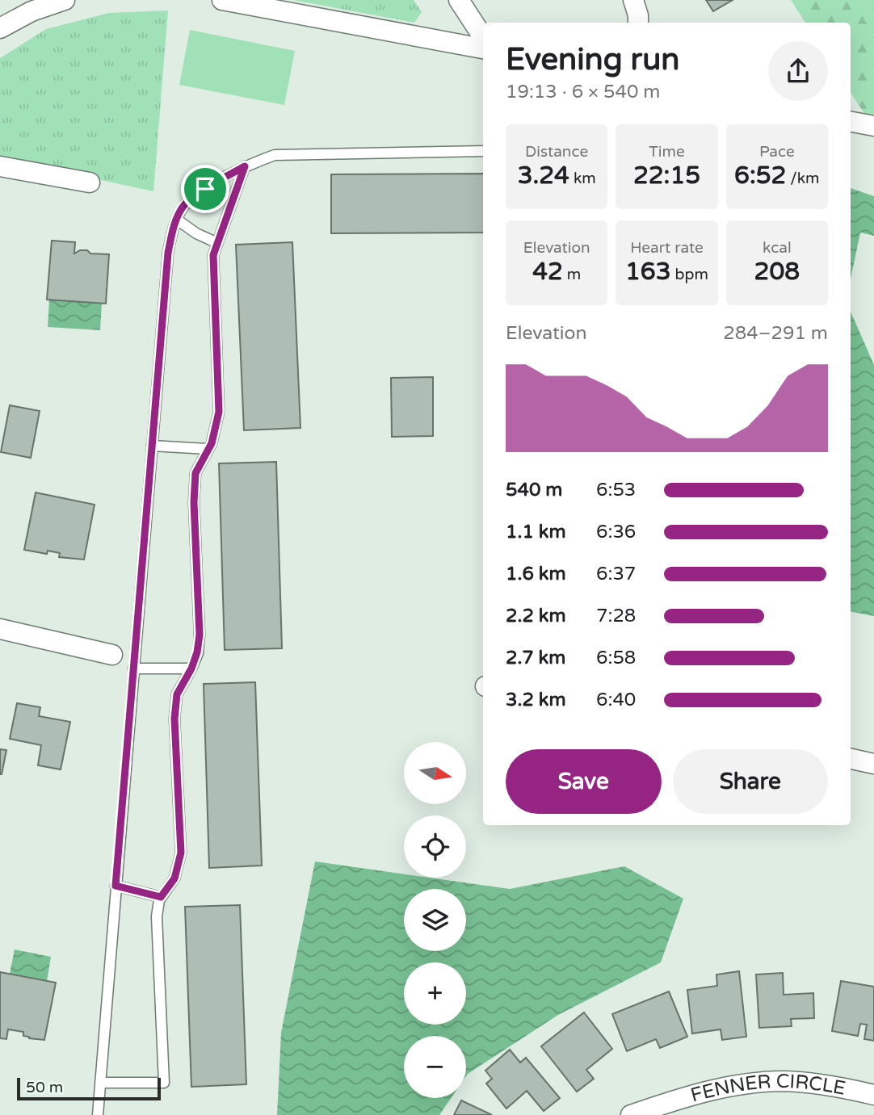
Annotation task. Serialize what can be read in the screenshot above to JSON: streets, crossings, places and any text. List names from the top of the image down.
{
  "streets": {
    "street": ["FENNER CIRCLE"]
  },
  "scale_bar": "50 m",
  "north": "right",
  "page": {
    "heading": ["Evening run", "19:13 · 6 × 540 m"],
    "stats": [
      ["Distance", "3.24 km"],
      ["Time", "22:15"],
      ["Pace", "6:52 /km"],
      ["Elevation", "42 m"],
      ["Heart rate", "163 bpm"],
      ["kcal", "208"]
    ],
    "chart": ["Elevation", "284–291 m"],
    "list": [
      {
        "name": "540 m",
        "note": "6:53"
      },
      {
        "name": "1.1 km",
        "note": "6:36"
      },
      {
        "name": "1.6 km",
        "note": "6:37"
      },
      {
        "name": "2.2 km",
        "note": "7:28"
      },
      {
        "name": "2.7 km",
        "note": "6:58"
      },
      {
        "name": "3.2 km",
        "note": "6:40"
      }
    ],
    "buttons": ["Save", "Share"],
    "map_buttons": ["+", "−"],
    "scale": "50 m"
  }
}
